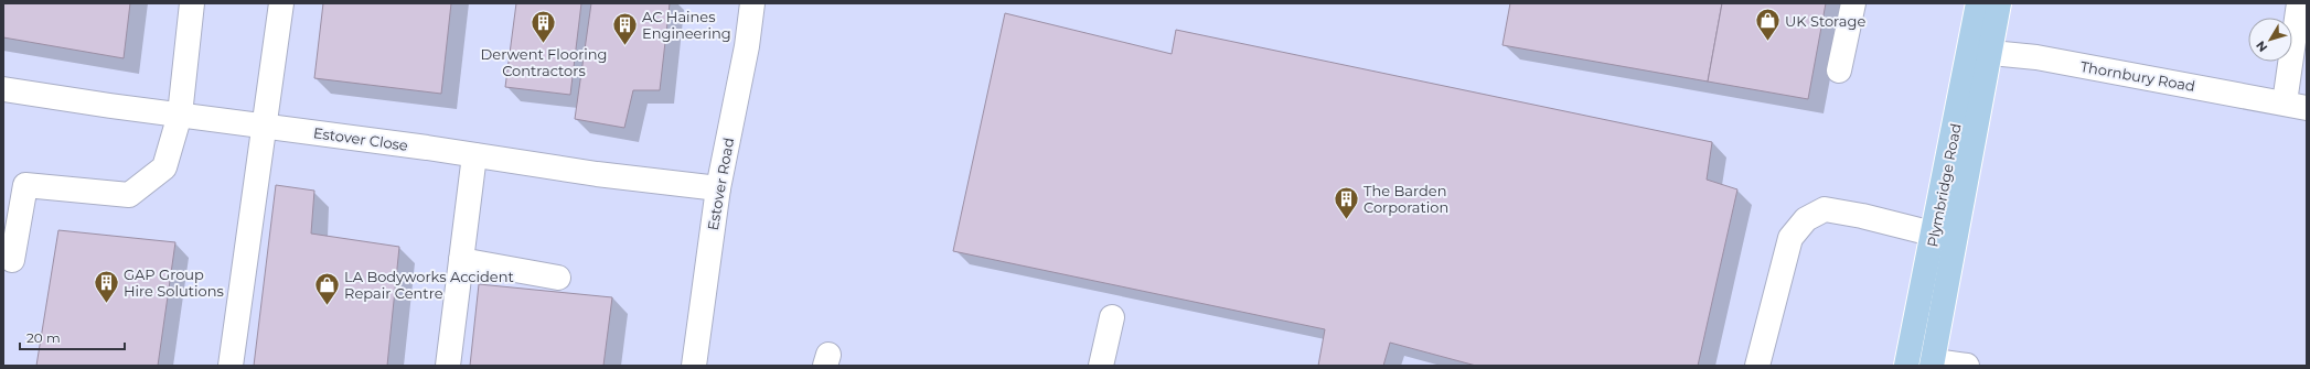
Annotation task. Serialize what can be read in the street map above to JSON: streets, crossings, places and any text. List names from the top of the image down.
{
  "streets": {
    "main road": ["Plymbridge Road"],
    "street": ["Thornbury Road", "Estover Close", "Estover Road"]
  },
  "crossings": [
    ["Thornbury Road", "Plymbridge Road"],
    ["Estover Close", "Estover Road"]
  ],
  "places": {
    "shop": ["UK Storage", "LA Bodyworks Accident Repair Centre"],
    "building": [
      "Derwent Flooring Contractors",
      "AC Haines Engineering",
      "The Barden Corporation",
      "GAP Group Hire Solutions"
    ]
  },
  "scale_bar": "20 m",
  "north": "bottom left"
}
